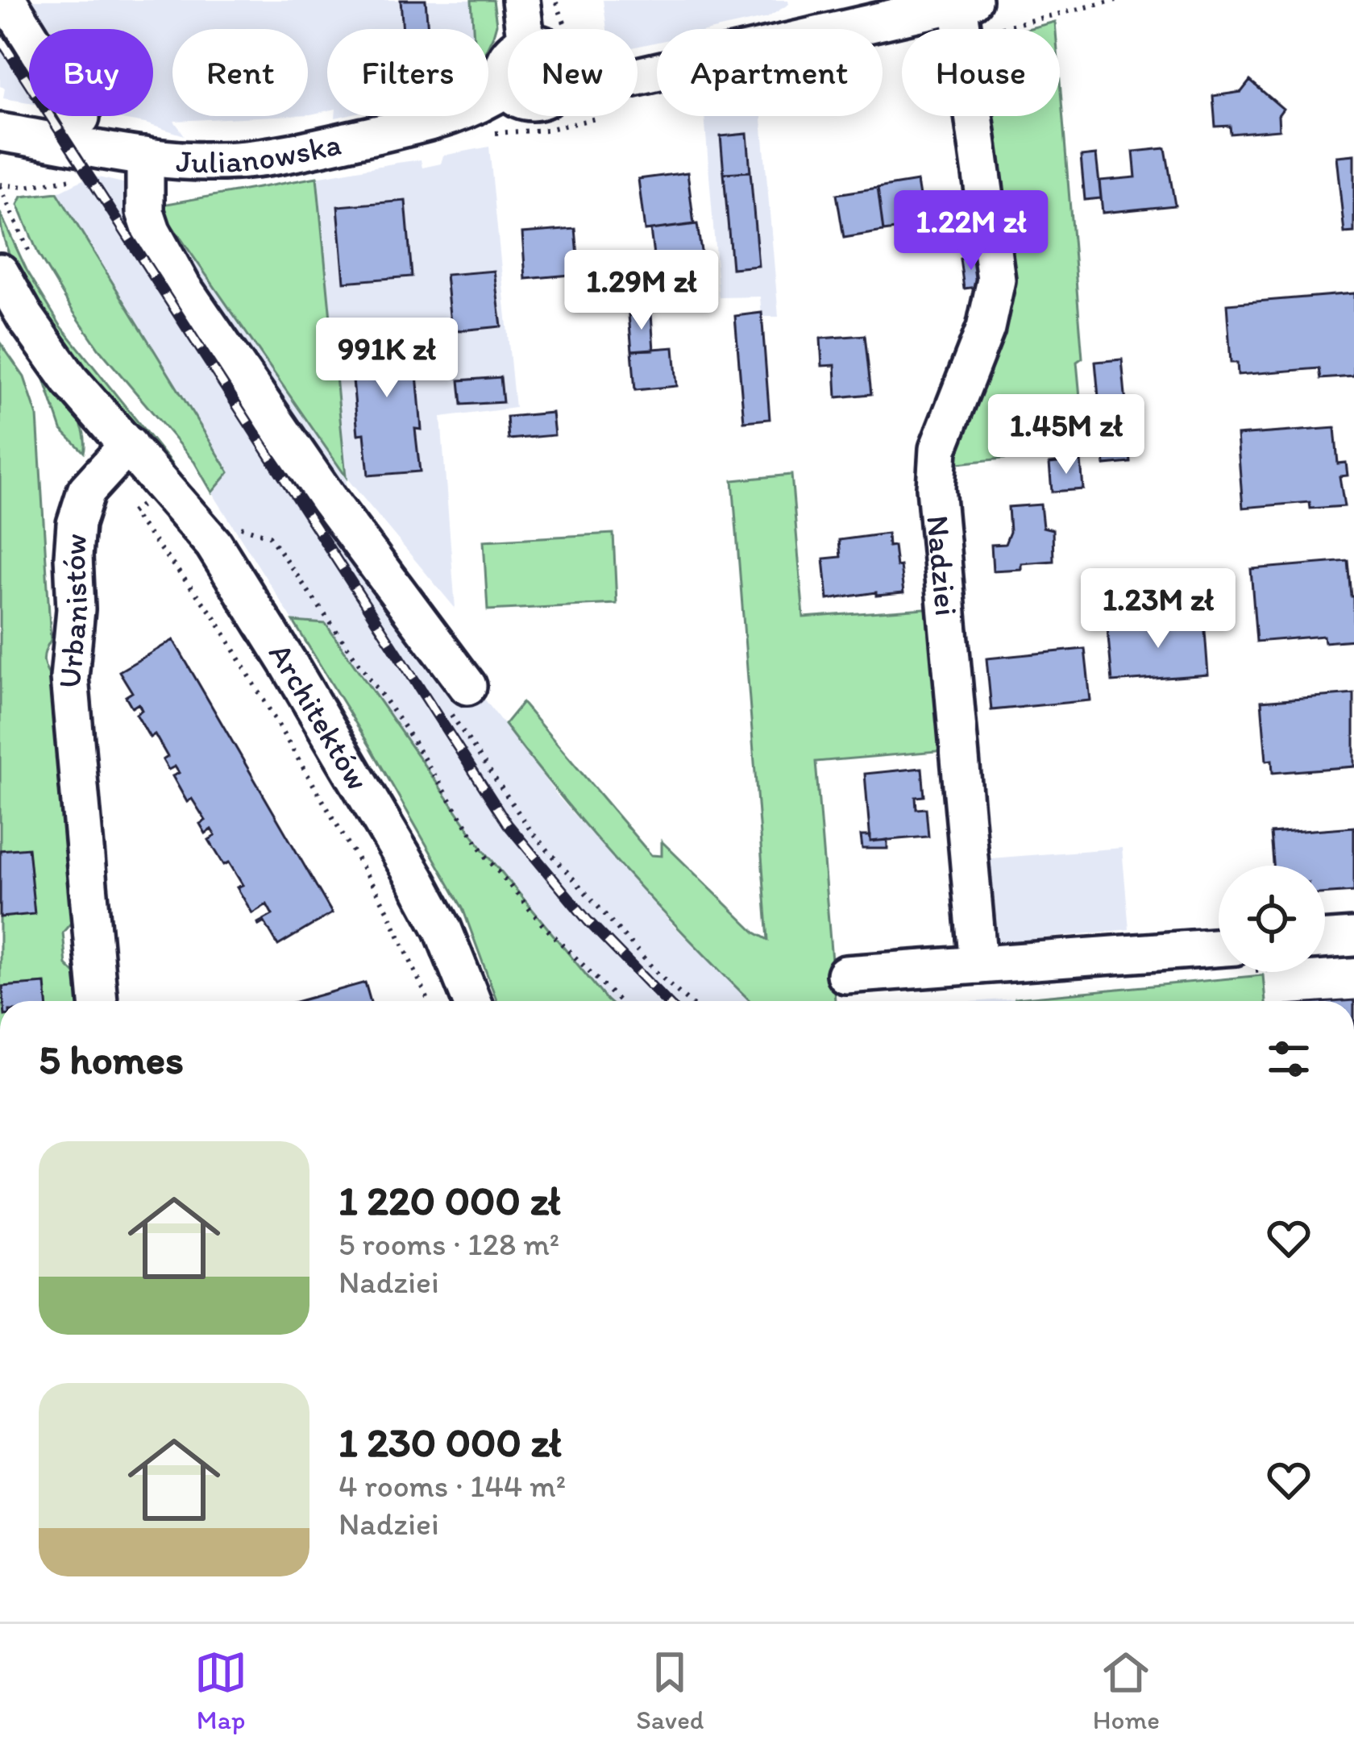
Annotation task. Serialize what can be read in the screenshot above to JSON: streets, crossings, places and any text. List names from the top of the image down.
{
  "streets": {
    "street": [
      "Julianowska",
      "Nadziei",
      "Urbanistów",
      "Architektów"
    ]
  },
  "crossings": [
    ["Urbanistów", "Architektów"]
  ],
  "page": {
    "chip": [
      "Buy",
      "Rent",
      "Filters",
      "New",
      "Apartment",
      "House"
    ],
    "price": [
      "1.22M zł",
      "1.29M zł",
      "991K zł",
      "1.45M zł",
      "1.23M zł"
    ],
    "heading": "5 homes",
    "list": [
      {
        "name": "1 220 000 zł",
        "note": "5 rooms · 128 m² · Nadziei"
      },
      {
        "name": "1 230 000 zł",
        "note": "4 rooms · 144 m² · Nadziei"
      }
    ],
    "tabs": ["Map", "Saved", "Home"]
  }
}
